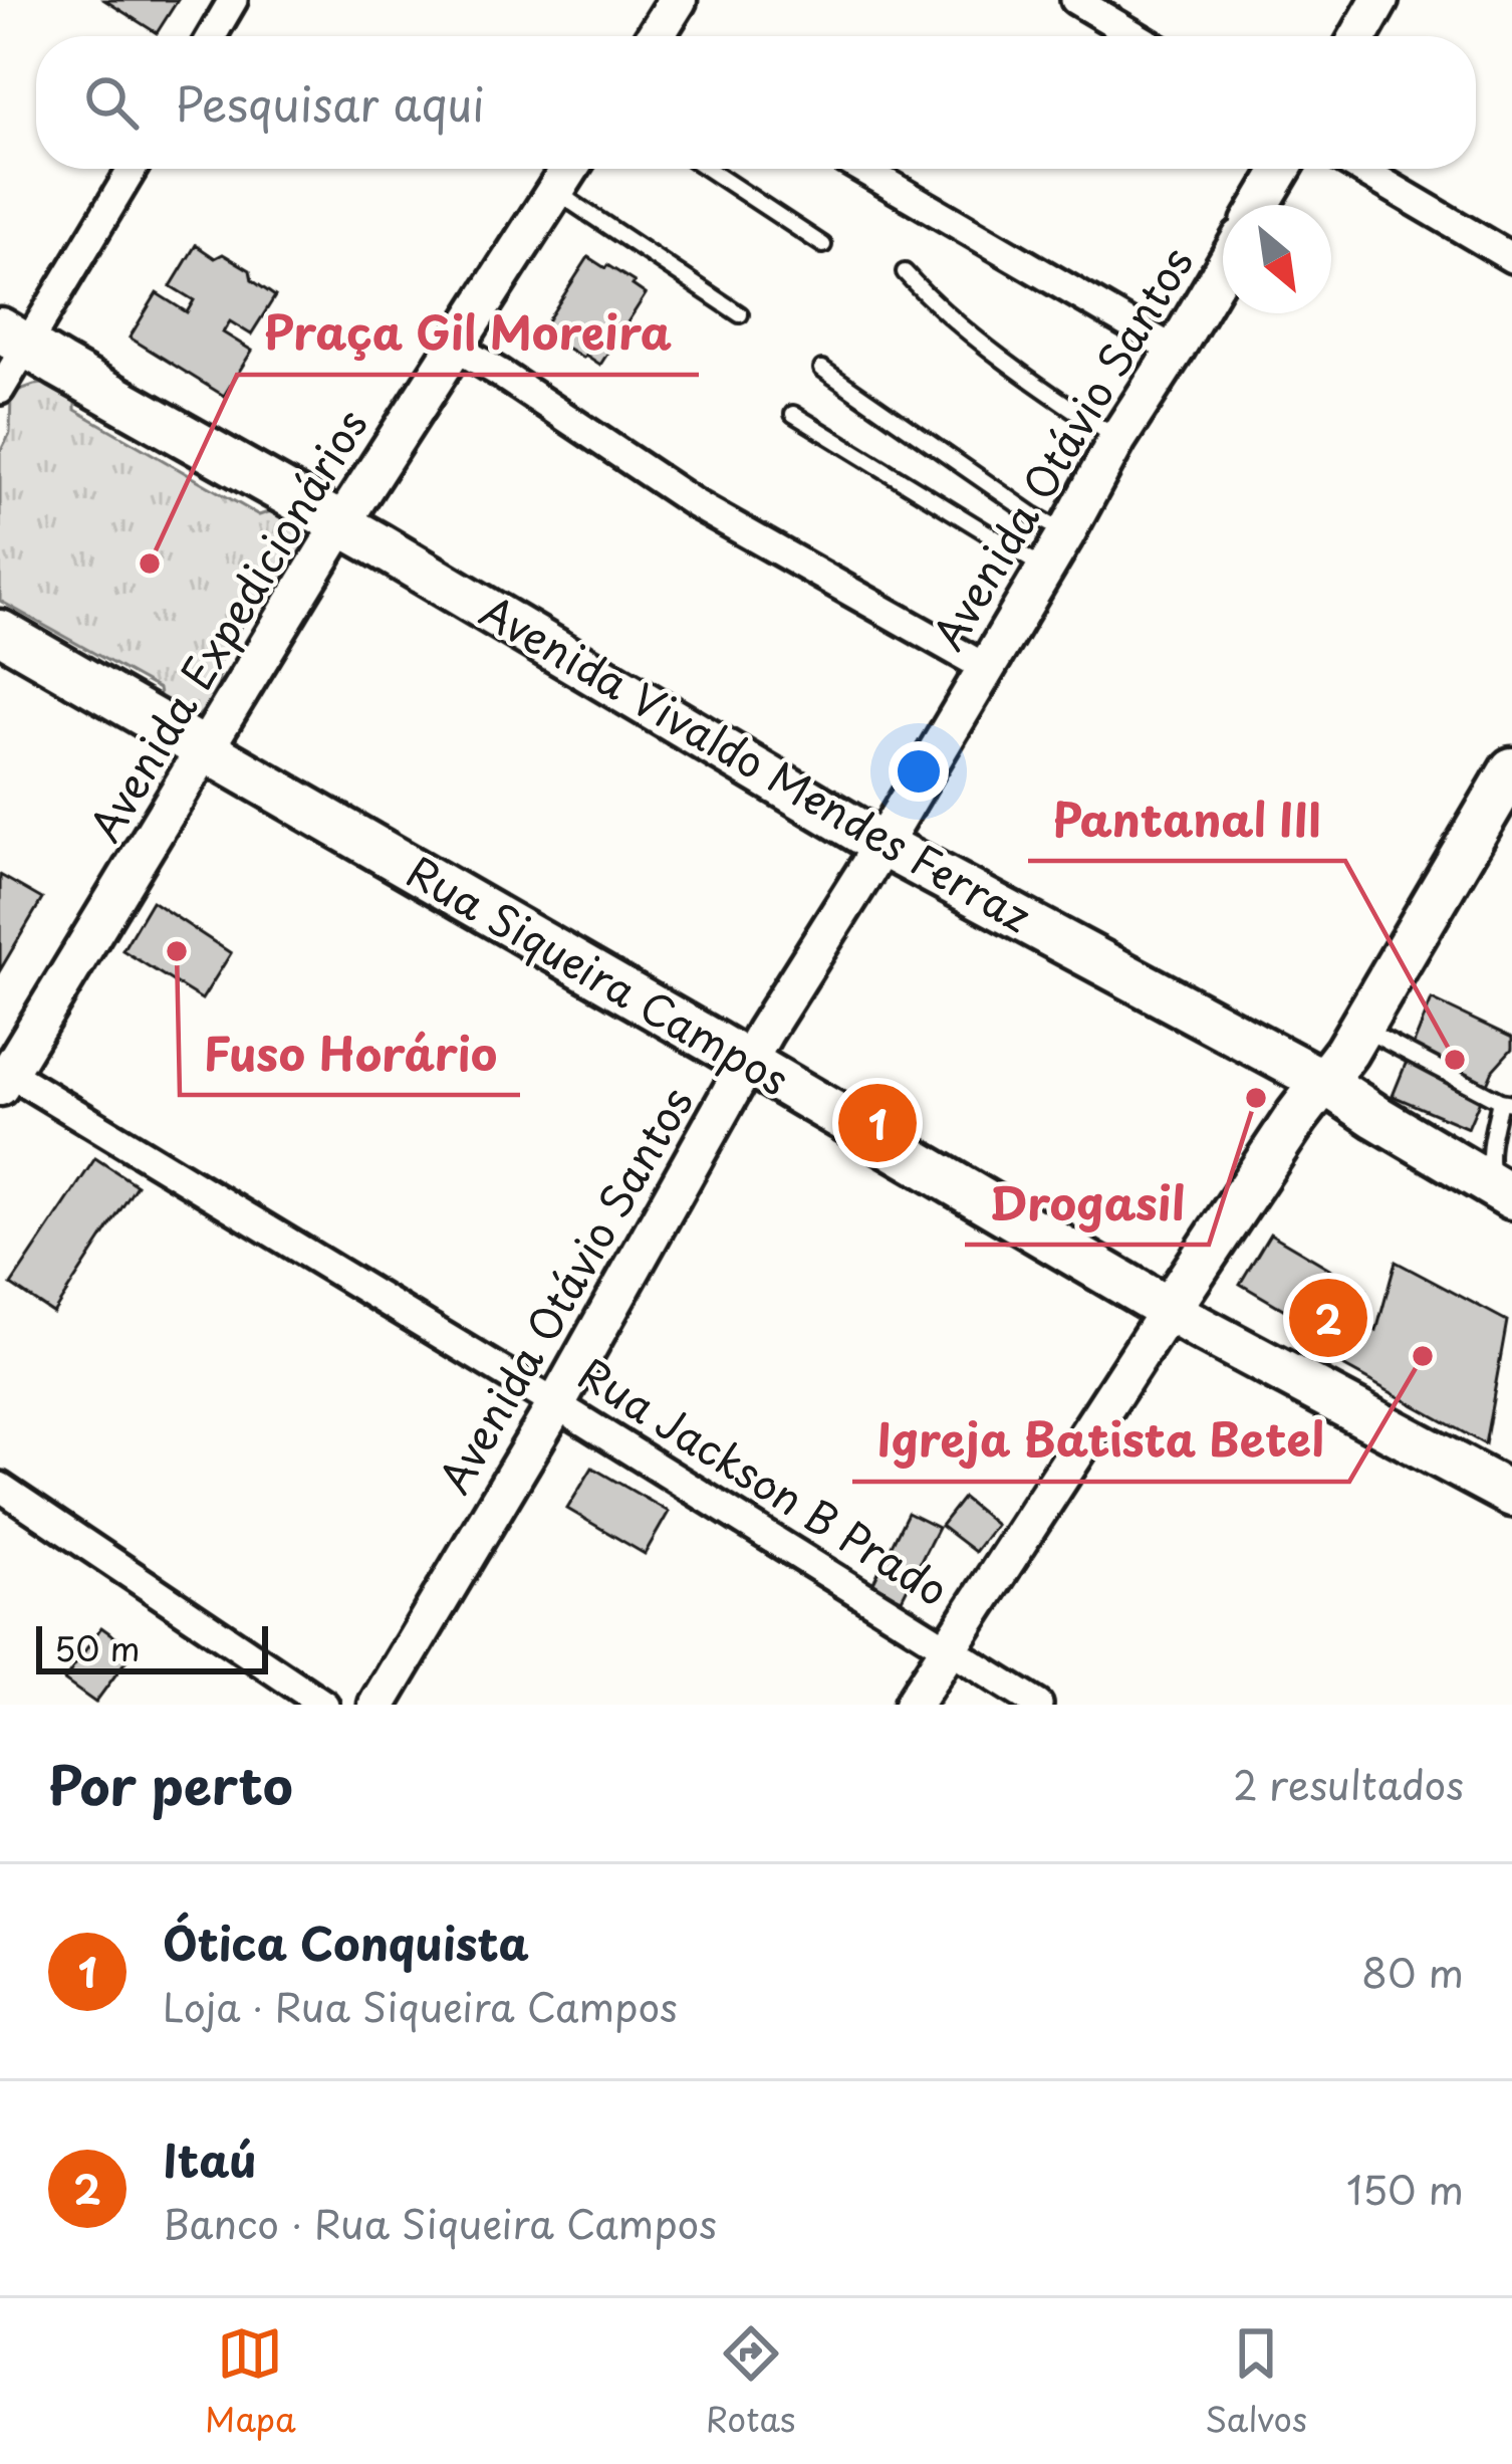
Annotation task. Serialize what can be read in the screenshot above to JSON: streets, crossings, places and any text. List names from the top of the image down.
{
  "streets": {
    "main road": ["Avenida Vivaldo Mendes Ferraz", "Rua Siqueira Campos"],
    "street": ["Avenida Otávio Santos", "Avenida Expedicionários", "Rua Jackson B Prado"]
  },
  "crossings": [
    ["Avenida Otávio Santos", "Avenida Vivaldo Mendes Ferraz"],
    ["Avenida Otávio Santos", "Rua Siqueira Campos"],
    ["Avenida Otávio Santos", "Rua Jackson B Prado"],
    ["Avenida Expedicionários", "Avenida Vivaldo Mendes Ferraz"],
    ["Avenida Expedicionários", "Rua Siqueira Campos"],
    ["Avenida Expedicionários", "Rua Jackson B Prado"]
  ],
  "places": [
    "Praça Gil Moreira",
    "Fuso Horário",
    "Pantanal III",
    "Drogasil",
    "Igreja Batista Betel"
  ],
  "scale_bar": "50 m",
  "north": "bottom right",
  "page": {
    "search": "Pesquisar aqui",
    "pins": ["1", "2"],
    "scale": "50 m",
    "heading": ["Por perto", "2 resultados"],
    "list": [
      {
        "mark": "1",
        "name": "Ótica Conquista",
        "note": "Loja · Rua Siqueira Campos",
        "value": "80 m"
      },
      {
        "mark": "2",
        "name": "Itaú",
        "note": "Banco · Rua Siqueira Campos",
        "value": "150 m"
      }
    ],
    "nav": ["Mapa", "Rotas", "Salvos"]
  }
}
